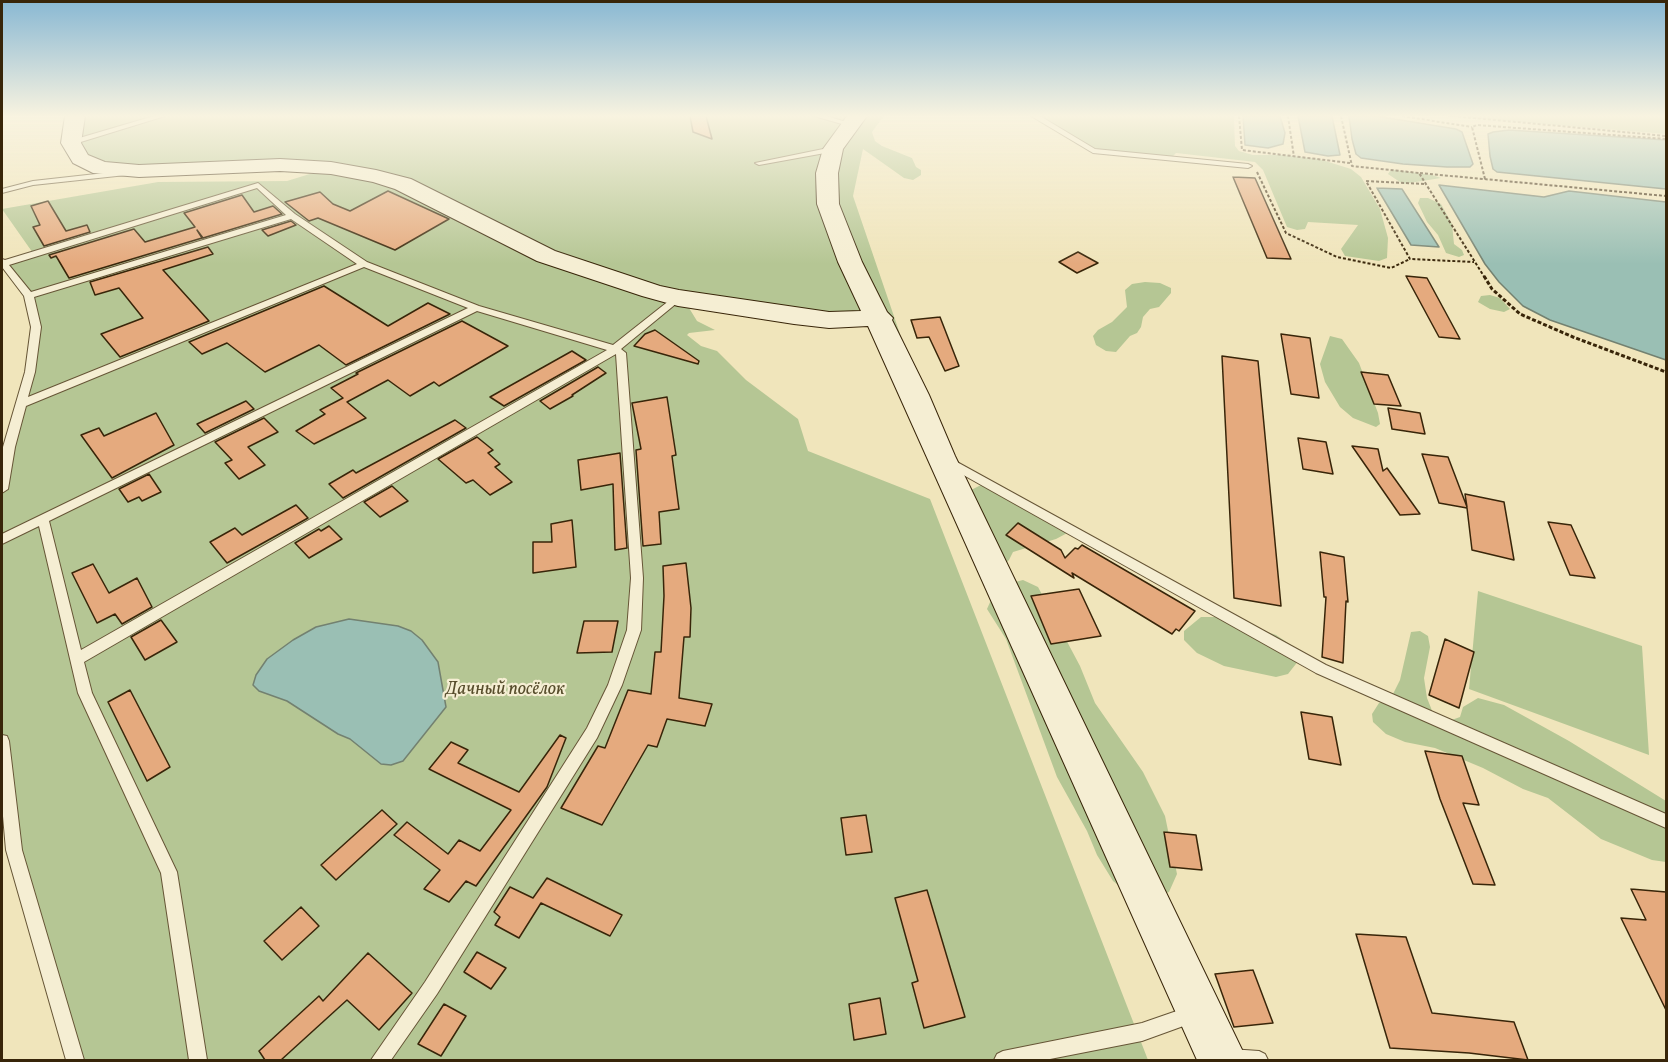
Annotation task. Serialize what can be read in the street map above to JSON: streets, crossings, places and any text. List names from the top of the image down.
{
  "parks": ["Дачный посёлок"]
}
